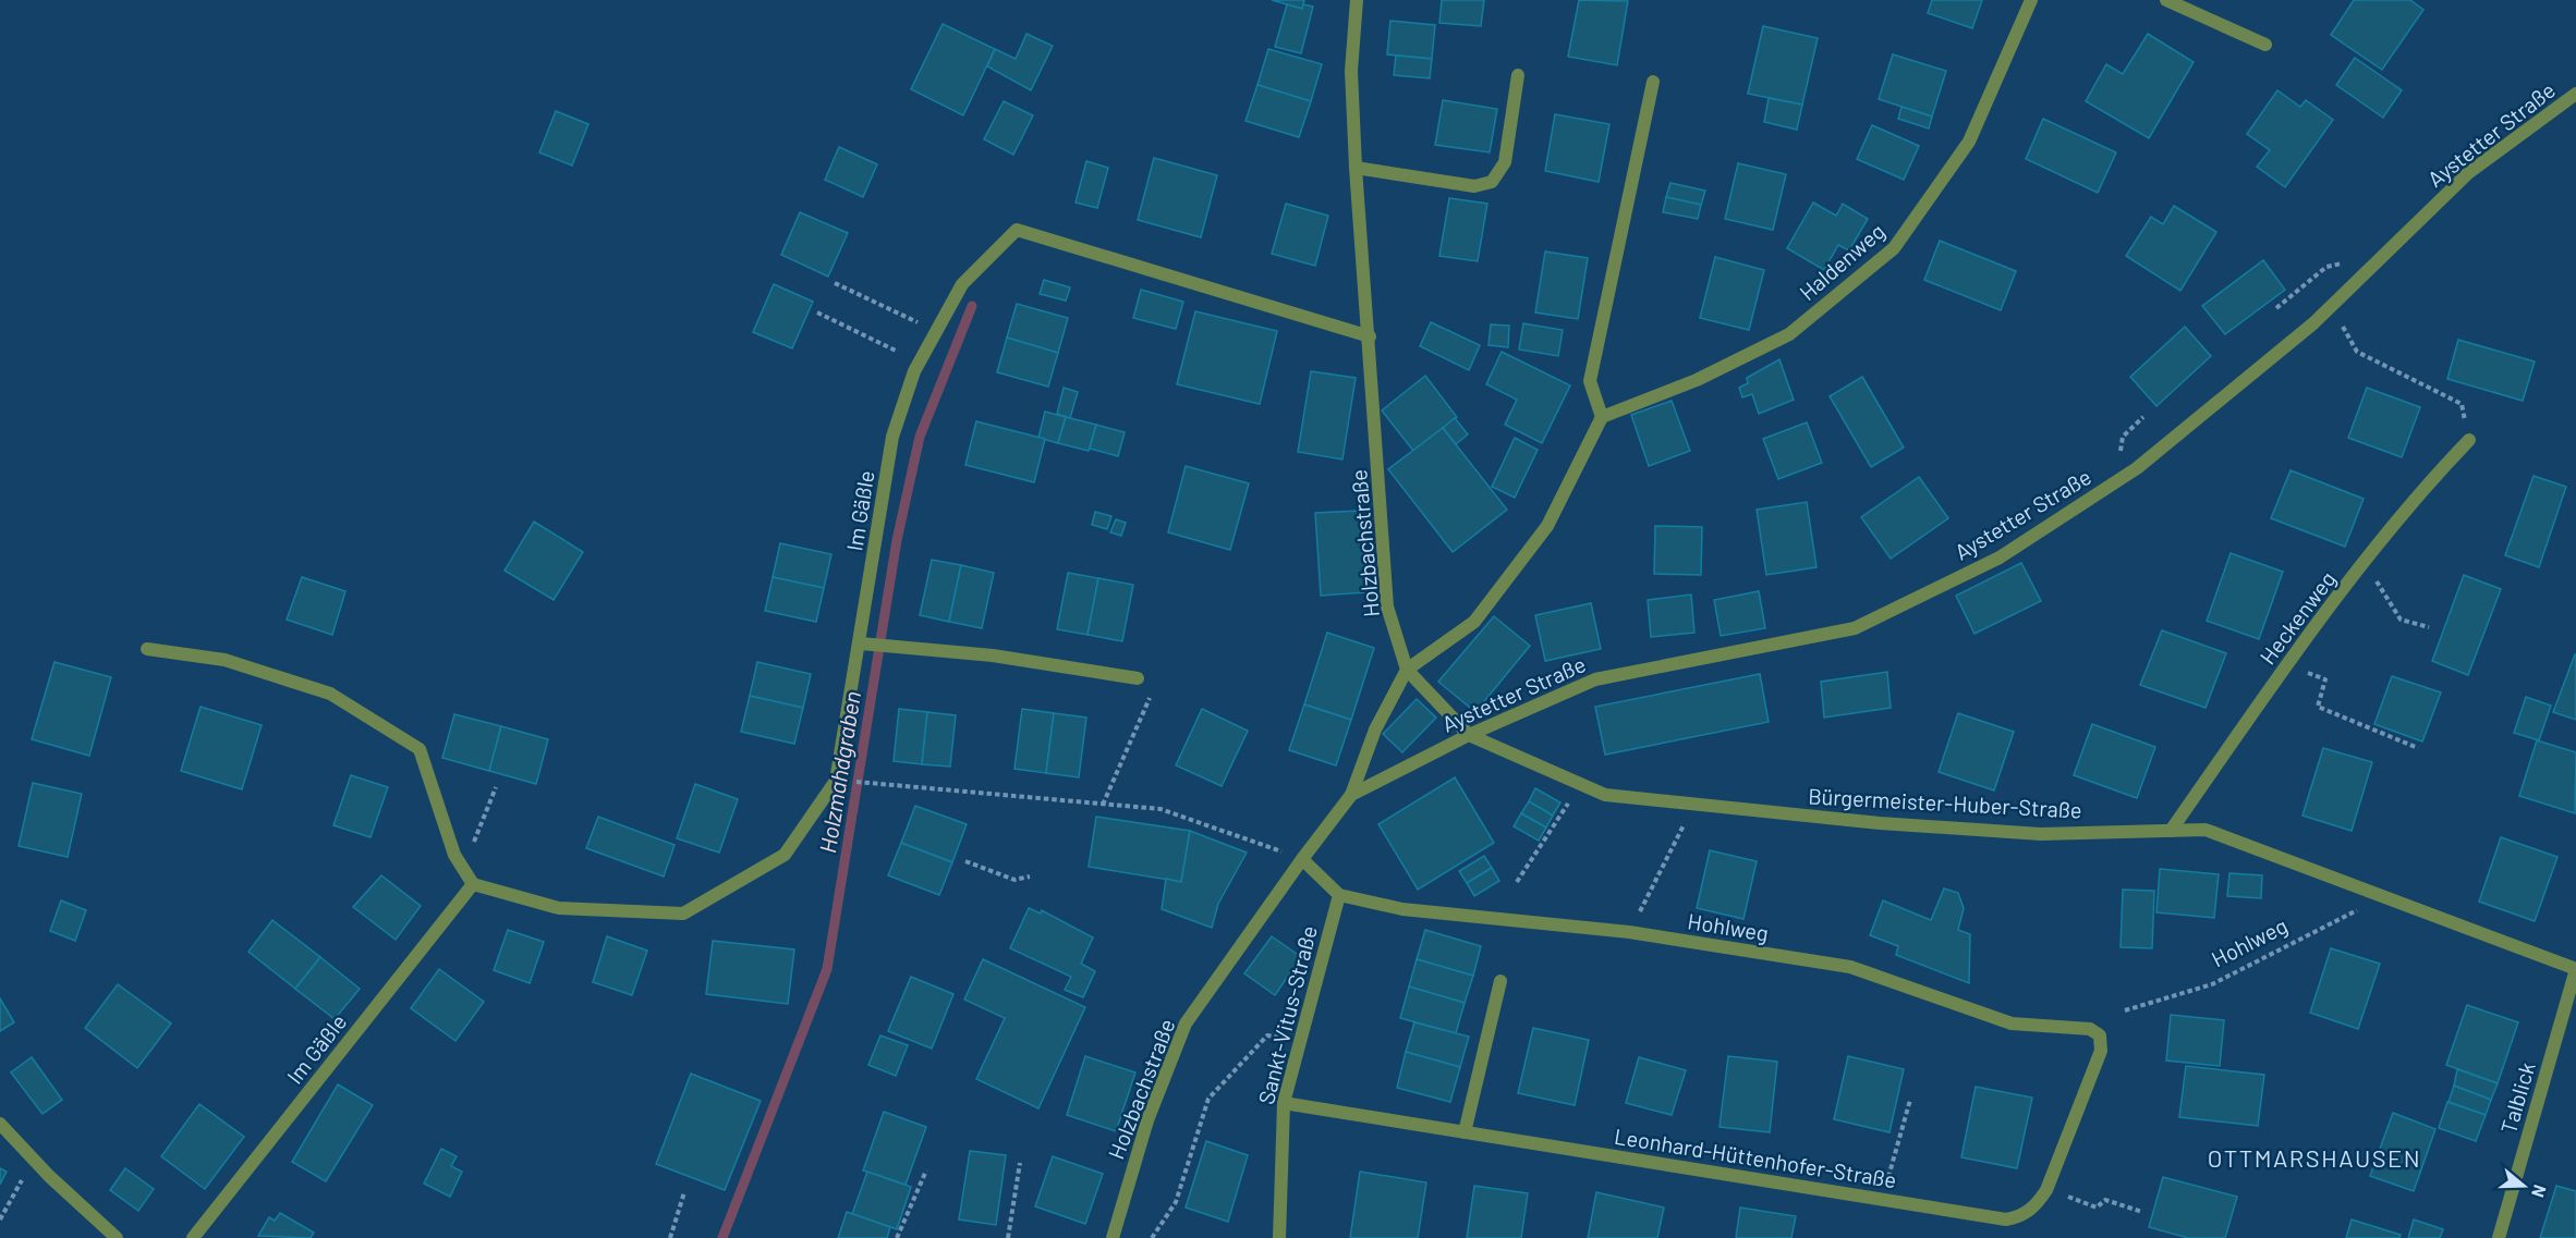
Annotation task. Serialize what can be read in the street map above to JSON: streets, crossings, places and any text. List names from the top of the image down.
{
  "streets": {
    "street": [
      "Aystetter Straße",
      "Haldenweg",
      "Im Gäßle",
      "Holzbachstraße",
      "Heckenweg",
      "Bürgermeister-Huber-Straße",
      "Hohlweg",
      "Sankt-Vitus-Straße",
      "Talblick",
      "Leonhard-Hüttenhofer-Straße"
    ]
  },
  "crossings": [
    ["Aystetter Straße", "Holzbachstraße"],
    ["Aystetter Straße", "Bürgermeister-Huber-Straße"],
    ["Im Gäßle", "Holzbachstraße"],
    ["Holzbachstraße", "Bürgermeister-Huber-Straße"],
    ["Heckenweg", "Bürgermeister-Huber-Straße"],
    ["Bürgermeister-Huber-Straße", "Talblick"],
    ["Hohlweg", "Sankt-Vitus-Straße"],
    ["Hohlweg", "Leonhard-Hüttenhofer-Straße"],
    ["Sankt-Vitus-Straße", "Leonhard-Hüttenhofer-Straße"]
  ],
  "districts": ["OTTMARSHAUSEN"],
  "water": ["Holzmahdgraben"],
  "north": "right"
}
